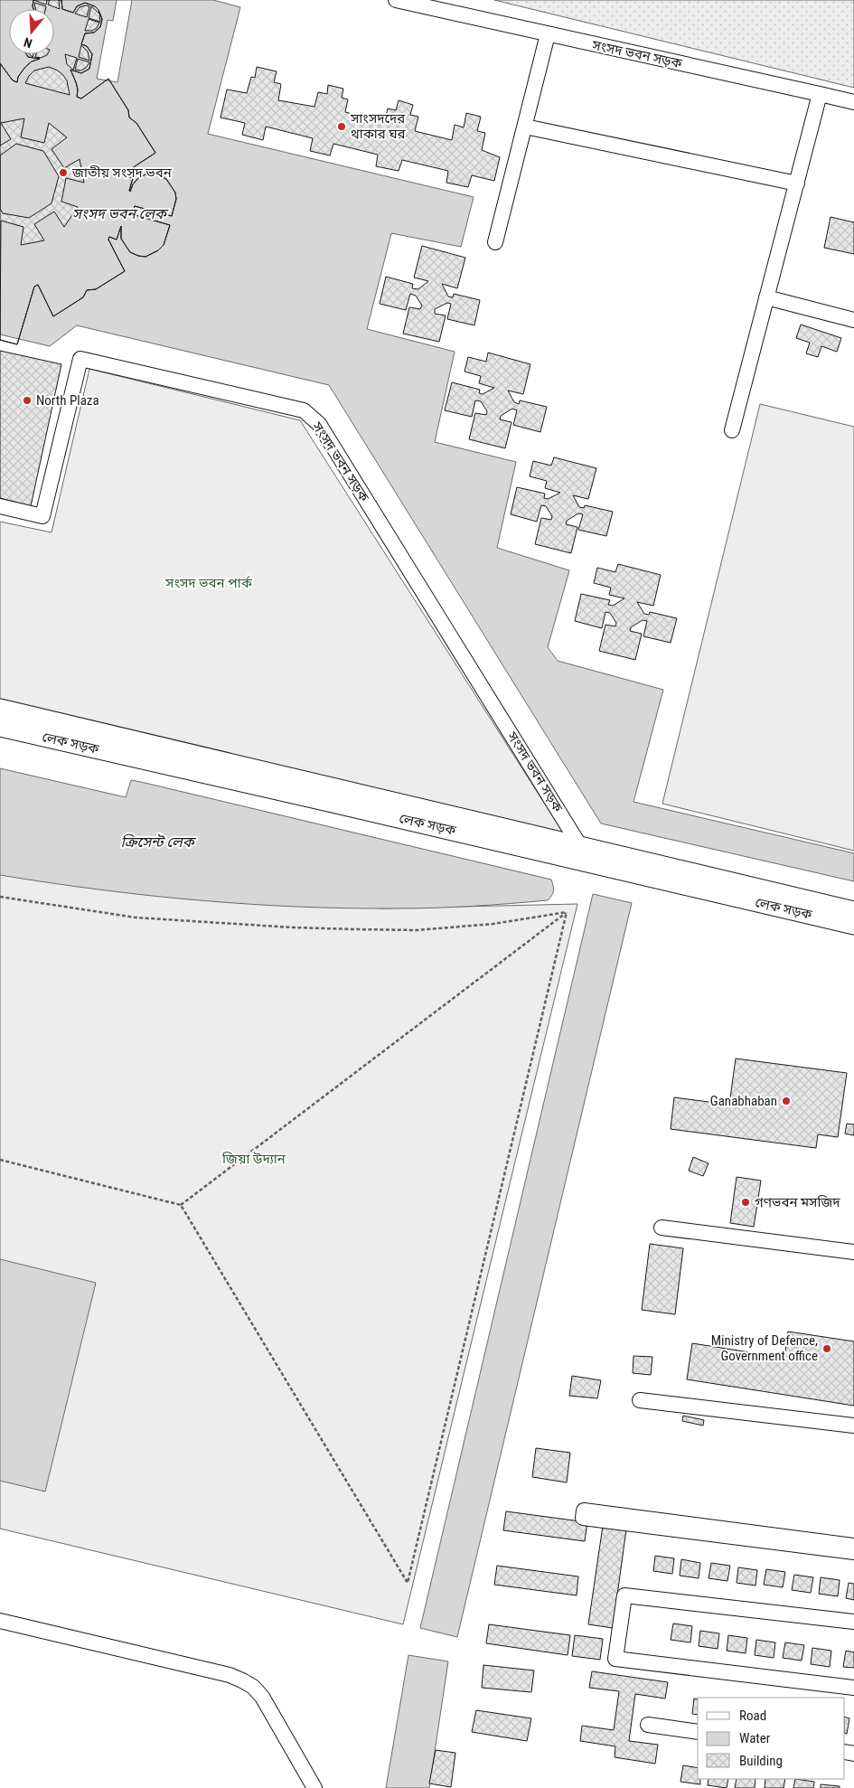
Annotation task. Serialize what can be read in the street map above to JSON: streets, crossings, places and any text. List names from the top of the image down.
{
  "streets": {
    "main road": ["লেক সড়ক"],
    "lane": ["সংসদ ভবন সড়ক"]
  },
  "crossings": [
    ["সংসদ ভবন সড়ক", "লেক সড়ক"]
  ],
  "water": ["সংসদ ভবন লেক", "ক্রিসেন্ট লেক"],
  "parks": ["সংসদ ভবন পার্ক", "জিয়া উদ্যান"],
  "places": [
    "সাংসদদের থাকার ঘর",
    "জাতীয় সংসদ ভবন",
    "North Plaza",
    "Ganabhaban",
    "গণভবন মসজিদ",
    "Ministry of Defence, Government office"
  ],
  "legend": ["Road", "Water", "Building"],
  "north": "bottom"
}
